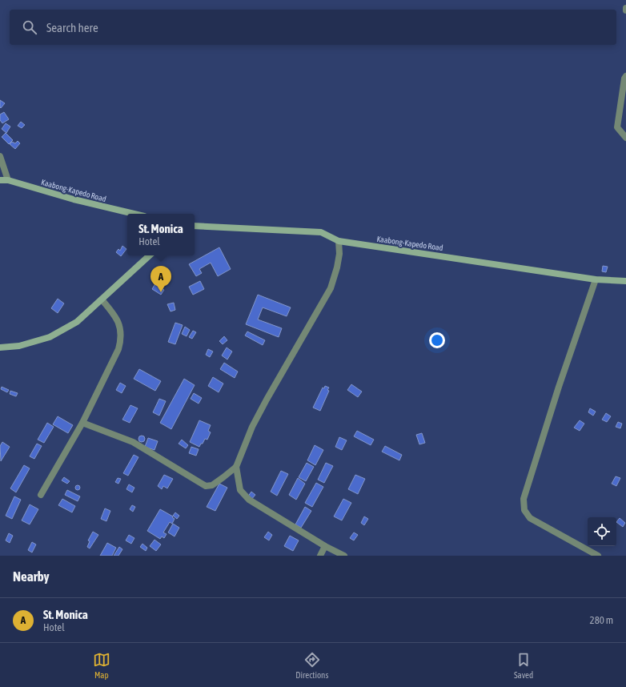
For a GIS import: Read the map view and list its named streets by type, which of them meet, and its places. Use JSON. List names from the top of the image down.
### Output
{
  "streets": {
    "main road": ["Kaabong-Kapedo Road"]
  },
  "page": {
    "search": "Search here",
    "popup": ["St. Monica", "Hotel"],
    "pins": "A",
    "heading": "Nearby",
    "list": [
      {
        "mark": "A",
        "name": "St. Monica",
        "note": "Hotel",
        "value": "280 m"
      }
    ],
    "nav": ["Map", "Directions", "Saved"]
  }
}
